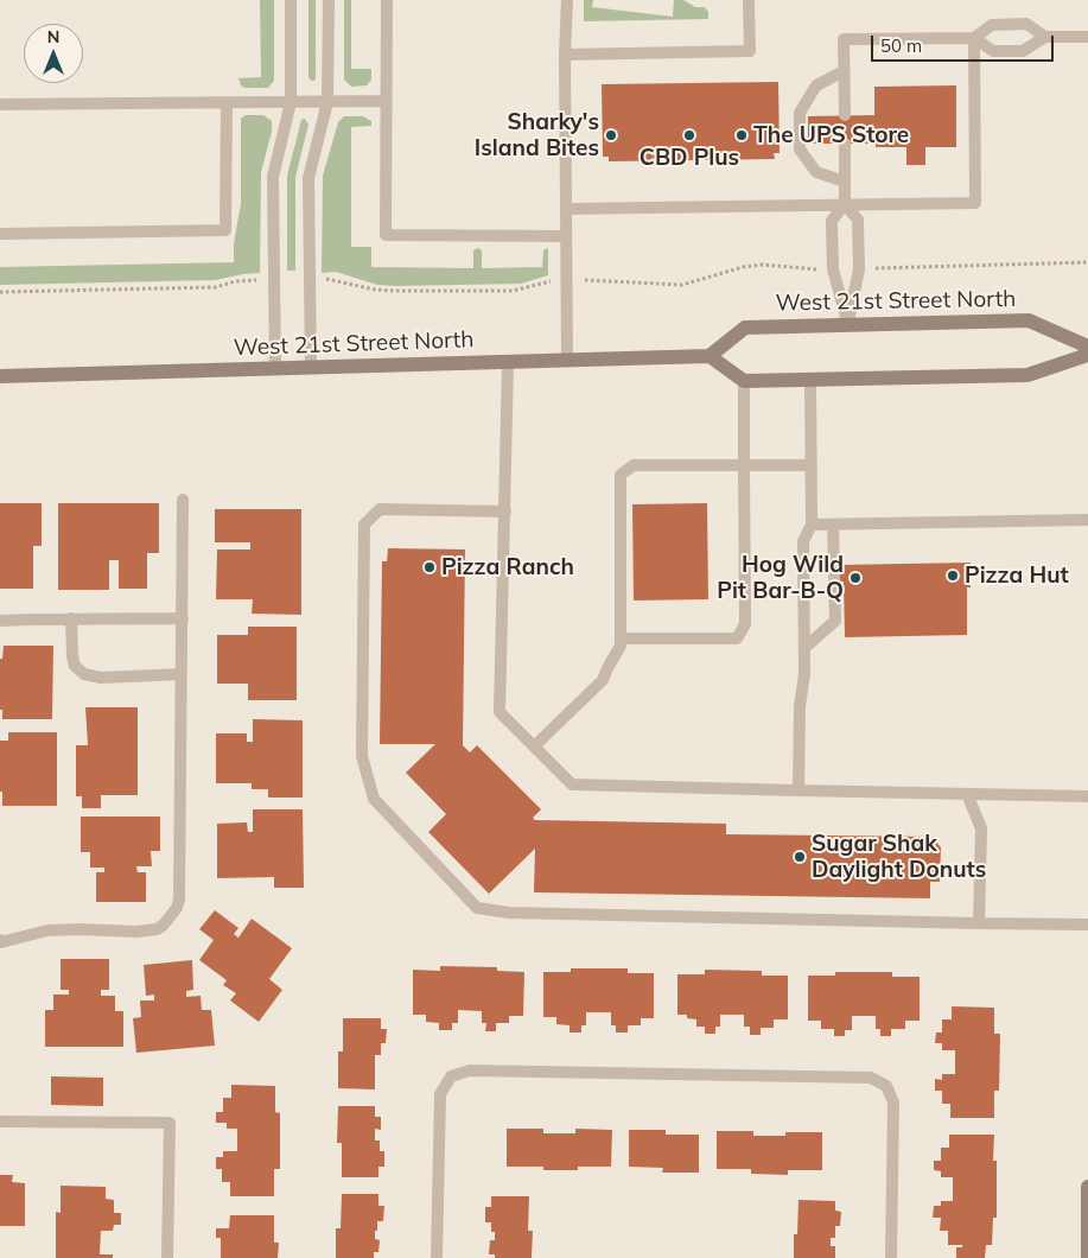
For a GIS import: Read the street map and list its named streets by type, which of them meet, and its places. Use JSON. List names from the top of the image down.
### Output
{
  "streets": {
    "main road": ["West 21st Street North"]
  },
  "places": [
    "Sharky's Island Bites",
    "CBD Plus",
    "The UPS Store",
    "Pizza Ranch",
    "Pizza Hut",
    "Hog Wild Pit Bar-B-Q",
    "Sugar Shak Daylight Donuts"
  ],
  "scale_bar": "50 m",
  "north": "top"
}
